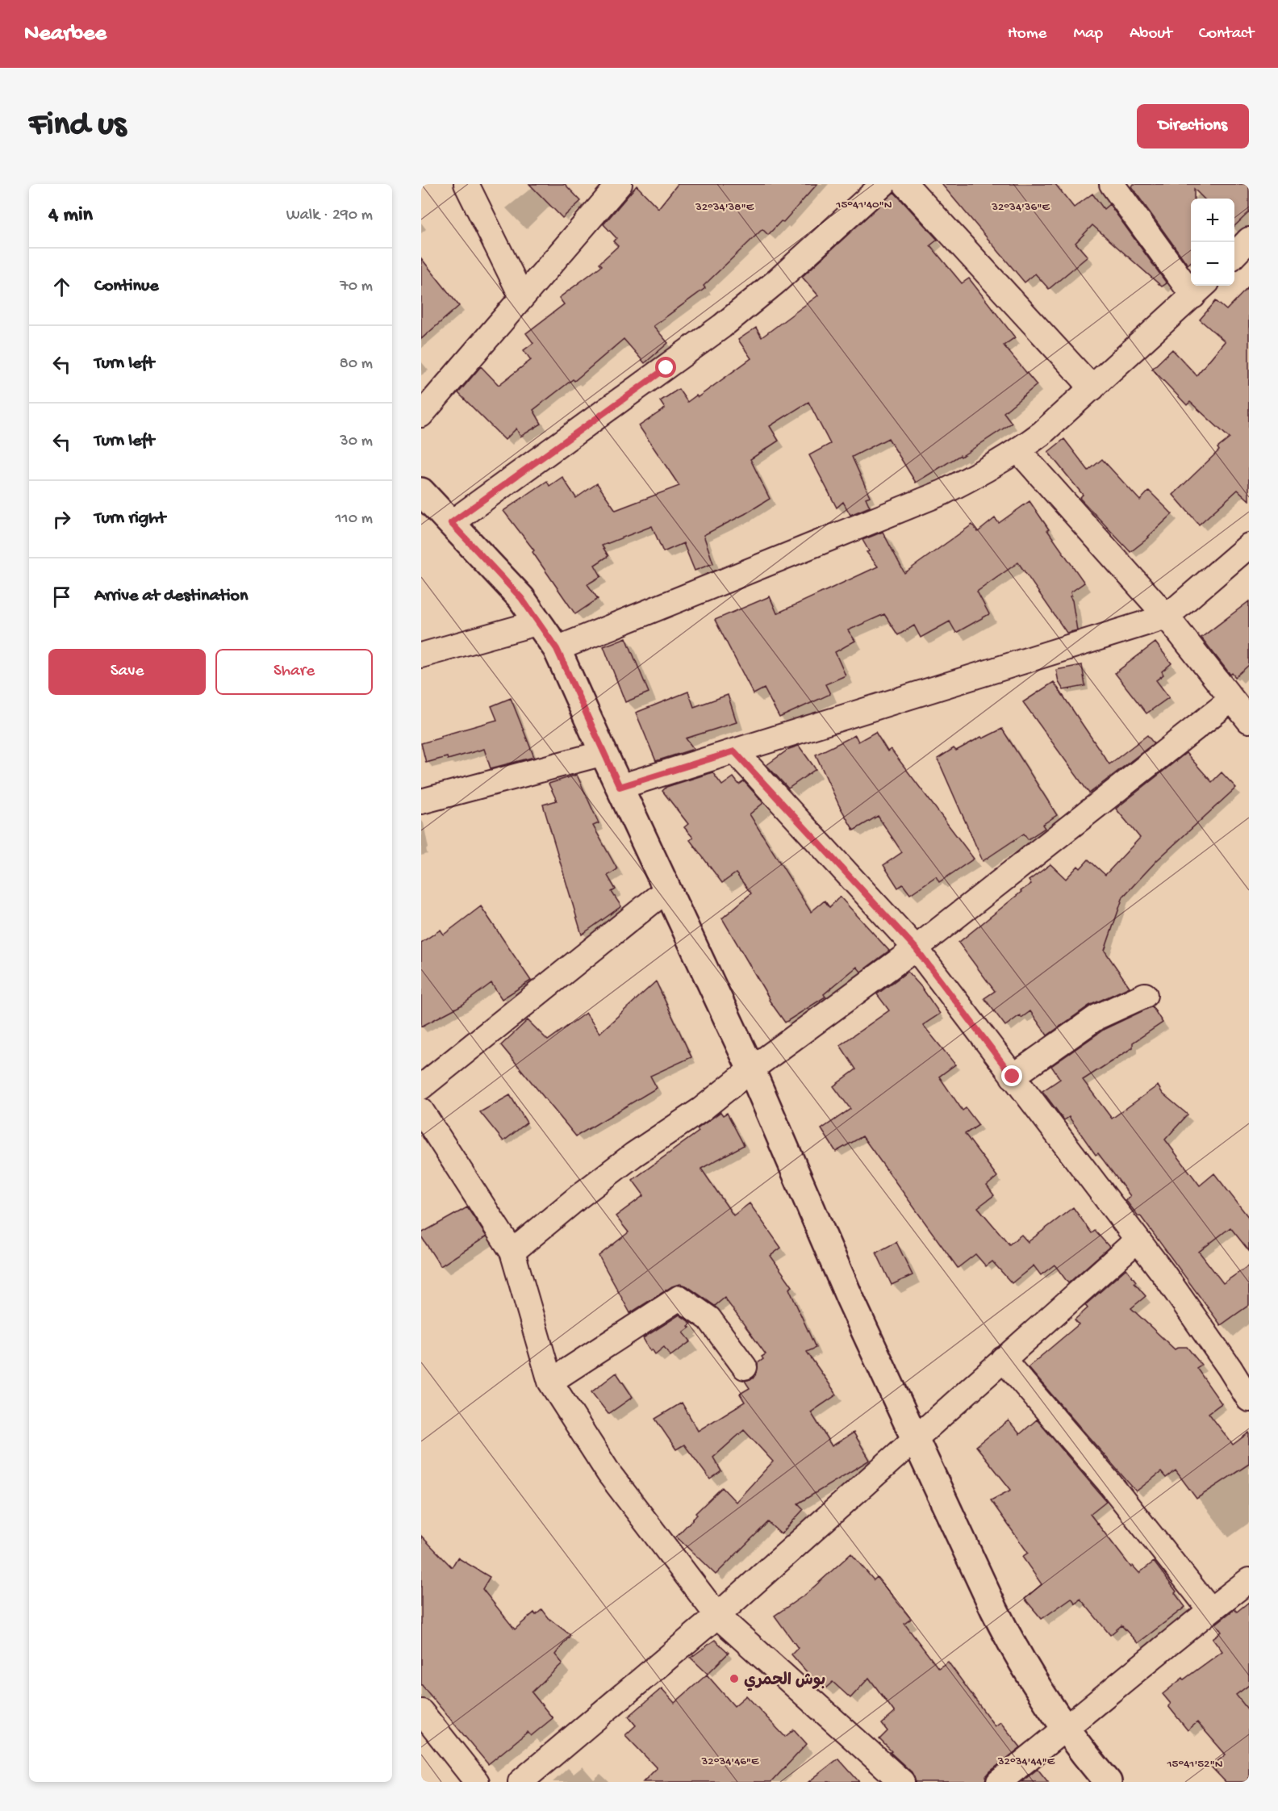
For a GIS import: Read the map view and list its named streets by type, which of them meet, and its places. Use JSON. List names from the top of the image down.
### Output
{
  "places": ["بوش الحمري"],
  "page": {
    "header": "Nearbee",
    "nav": [
      "Home",
      "Map",
      "About",
      "Contact"
    ],
    "buttons": [
      "Directions",
      ["Save", "Share"]
    ],
    "title": "Find us",
    "heading": ["4 min", "Walk · 290 m"],
    "map_buttons": ["+", "−"],
    "list": [
      ["Continue", "70 m"],
      ["Turn left", "80 m"],
      ["Turn left", "30 m"],
      ["Turn right", "110 m"],
      "Arrive at destination"
    ]
  },
  "coordinates": [
    "15°41'40\"N",
    "32°34'38\"E",
    "32°34'36\"E",
    "32°34'46\"E",
    "32°34'44\"E",
    "15°41'52\"N"
  ]
}
